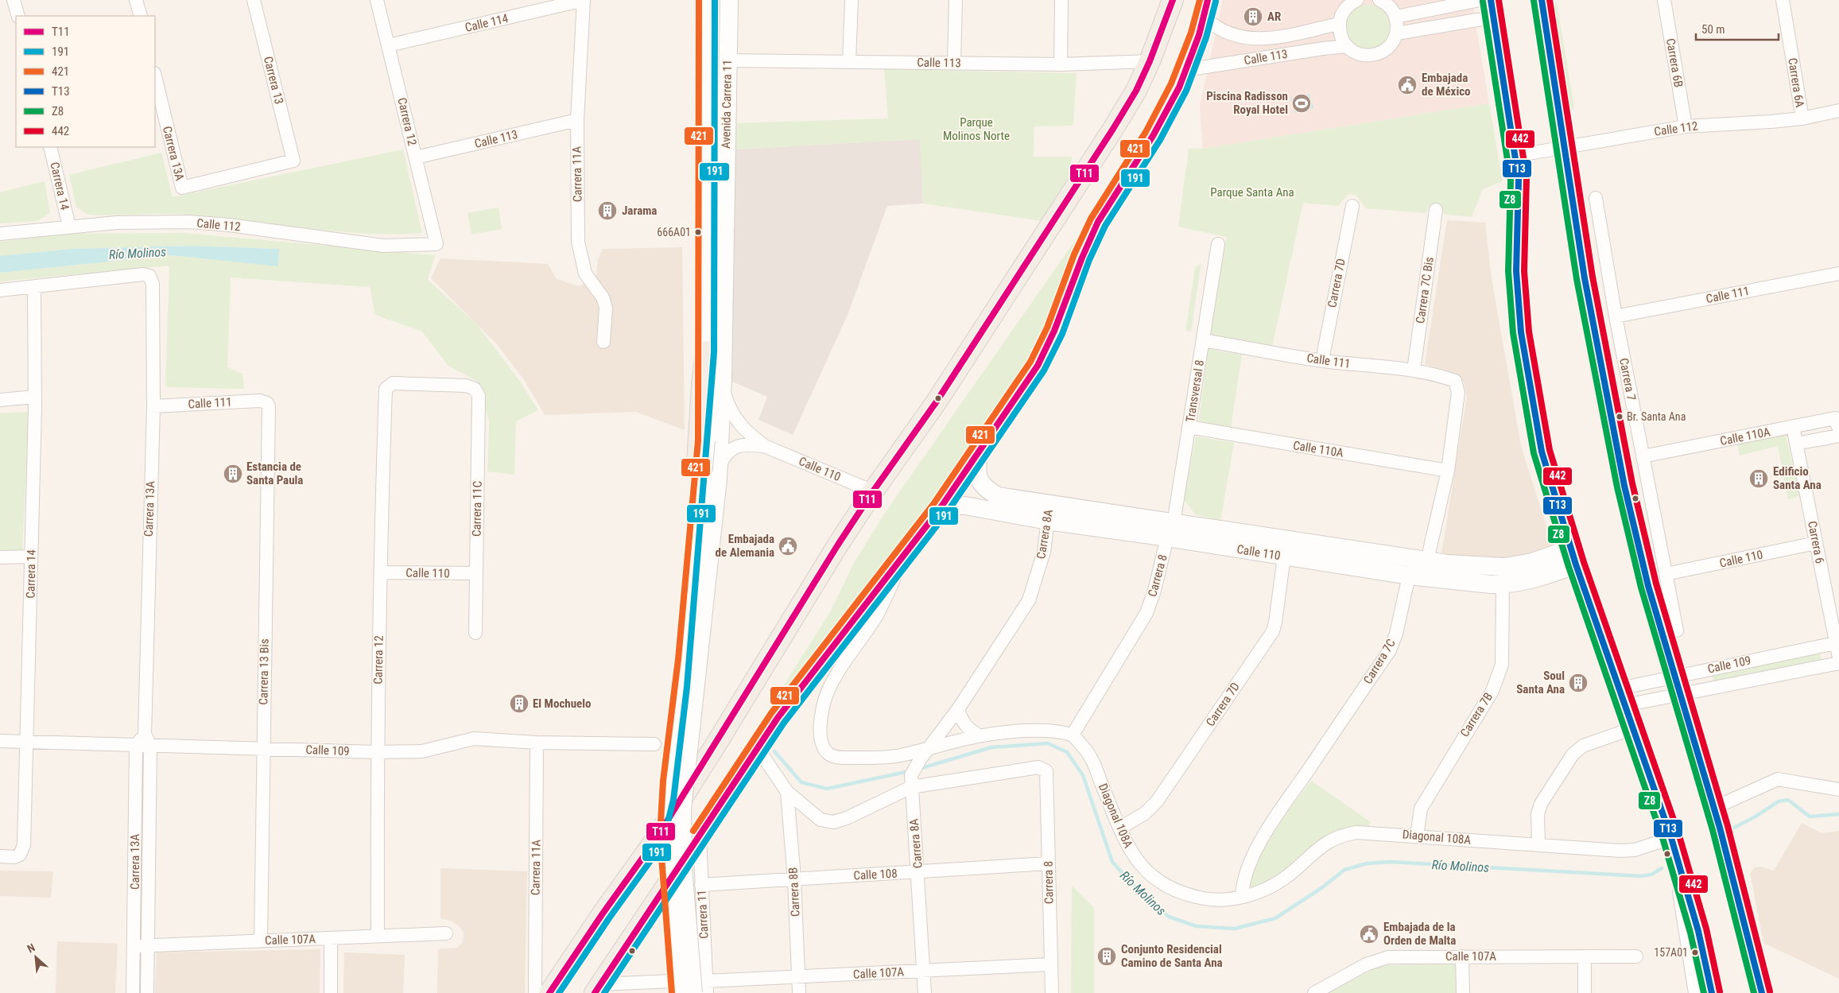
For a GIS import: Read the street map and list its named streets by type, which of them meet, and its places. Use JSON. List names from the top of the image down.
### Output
{
  "streets": {
    "main road": ["Avenida Carrera 11", "Calle 110"],
    "street": [
      "Calle 114",
      "Calle 113",
      "Carrera 6B",
      "Carrera 13",
      "Carrera 6A",
      "Carrera 12",
      "Calle 112",
      "Carrera 13A",
      "Carrera 11A",
      "Carrera 14",
      "Carrera 7D",
      "Carrera 7C Bis",
      "Calle 111",
      "Carrera 7",
      "Transversal 8",
      "Calle 110A",
      "Carrera 11C",
      "Carrera 8A",
      "Carrera 6",
      "Carrera 8",
      "Carrera 7C",
      "Calle 109",
      "Carrera 13 Bis",
      "Carrera 7B",
      "Diagonal 108A",
      "Calle 108",
      "Carrera 8B",
      "Carrera 11",
      "Calle 107A"
    ]
  },
  "crossings": [
    ["Calle 114", "Carrera 12"],
    ["Calle 114", "Carrera 11A"],
    ["Calle 113", "Avenida Carrera 11"],
    ["Calle 113", "Carrera 12"],
    ["Calle 113", "Carrera 11A"],
    ["Carrera 6B", "Calle 112"],
    ["Carrera 13", "Carrera 13A"],
    ["Carrera 6A", "Calle 112"],
    ["Avenida Carrera 11", "Calle 110"],
    ["Avenida Carrera 11", "Carrera 11"],
    ["Avenida Carrera 11", "Calle 107A"],
    ["Carrera 12", "Calle 112"],
    ["Carrera 12", "Calle 110"],
    ["Carrera 12", "Carrera 11C"],
    ["Carrera 12", "Calle 109"],
    ["Carrera 12", "Calle 107A"],
    ["Calle 112", "Carrera 14"],
    ["Carrera 13A", "Carrera 14"],
    ["Carrera 13A", "Calle 111"],
    ["Carrera 13A", "Calle 109"],
    ["Carrera 13A", "Calle 107A"],
    ["Carrera 11A", "Calle 109"],
    ["Carrera 7D", "Calle 111"],
    ["Carrera 7D", "Calle 110"],
    ["Carrera 7D", "Diagonal 108A"],
    ["Carrera 7C Bis", "Calle 111"],
    ["Calle 111", "Carrera 7"],
    ["Calle 111", "Transversal 8"],
    ["Calle 111", "Calle 110A"],
    ["Calle 111", "Carrera 13 Bis"],
    ["Carrera 7", "Calle 110A"],
    ["Carrera 7", "Calle 110"],
    ["Transversal 8", "Calle 110A"],
    ["Transversal 8", "Calle 110"],
    ["Transversal 8", "Carrera 8"],
    ["Calle 110A", "Carrera 6"],
    ["Calle 110", "Carrera 11C"],
    ["Calle 110", "Carrera 8A"],
    ["Calle 110", "Carrera 6"],
    ["Calle 110", "Carrera 8"],
    ["Calle 110", "Carrera 7C"],
    ["Calle 110", "Carrera 7B"],
    ["Carrera 8A", "Carrera 8"],
    ["Carrera 8A", "Calle 108"],
    ["Carrera 8A", "Calle 107A"],
    ["Carrera 6", "Calle 109"],
    ["Carrera 8", "Diagonal 108A"],
    ["Carrera 8", "Calle 108"],
    ["Carrera 8", "Calle 107A"],
    ["Carrera 7C", "Diagonal 108A"],
    ["Calle 109", "Carrera 13 Bis"],
    ["Carrera 13 Bis", "Calle 107A"],
    ["Carrera 7B", "Diagonal 108A"],
    ["Calle 108", "Carrera 8B"],
    ["Calle 108", "Carrera 11"],
    ["Carrera 8B", "Calle 107A"],
    ["Carrera 11", "Calle 107A"]
  ],
  "water": ["Río Molinos"],
  "parks": ["Parque Molinos Norte", "Parque Santa Ana"],
  "places": {
    "building": [
      "AR",
      "Jarama",
      "Estancia de Santa Paula",
      "Edificio Santa Ana",
      "Soul Santa Ana",
      "El Mochuelo",
      "Conjunto Residencial Camino de Santa Ana"
    ],
    "public building": ["Embajada de México", "Embajada de Alemania", "Embajada de la Orden de Malta"],
    "sports": ["Piscina Radisson Royal Hotel"],
    "other": ["666A01", "Br. Santa Ana", "157A01"]
  },
  "lines": [
    "transit line T11",
    "transit line 191",
    "transit line 421",
    "transit line T13",
    "transit line 442",
    "transit line Z8"
  ],
  "legend": [
    "T11",
    "191",
    "421",
    "T13",
    "Z8",
    "442"
  ],
  "scale_bar": "50 m",
  "north": "top left"
}
